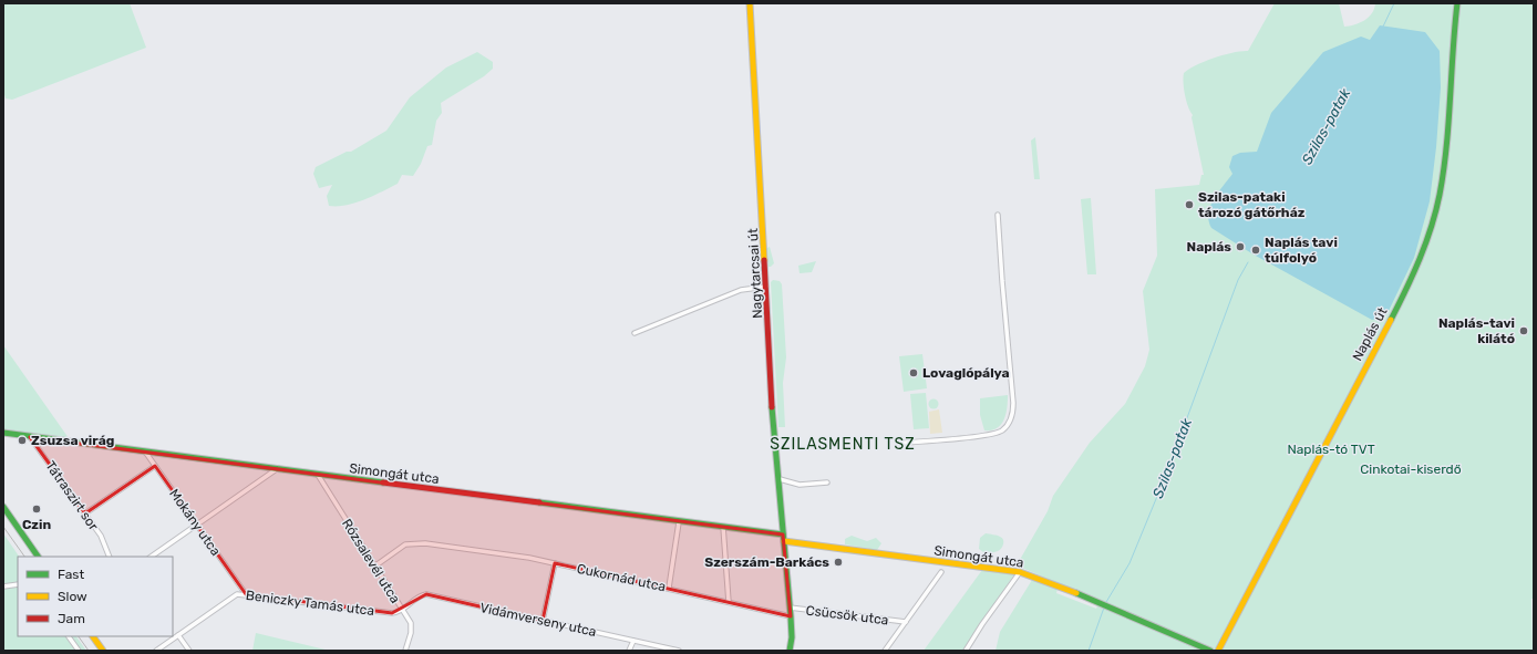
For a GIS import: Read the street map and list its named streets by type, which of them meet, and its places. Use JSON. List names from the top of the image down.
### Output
{
  "streets": {
    "street": [
      "Nagytarcsai út",
      "Naplás út",
      "Simongát utca",
      "Tátraszirt sor",
      "Mokány utca",
      "Rózsalevél utca",
      "Cukornád utca",
      "Beniczky Tamás utca",
      "Csücsök utca",
      "Vidámverseny utca"
    ]
  },
  "crossings": [
    ["Nagytarcsai út", "Simongát utca"],
    ["Nagytarcsai út", "Cukornád utca"],
    ["Nagytarcsai út", "Csücsök utca"],
    ["Simongát utca", "Tátraszirt sor"],
    ["Simongát utca", "Mokány utca"],
    ["Simongát utca", "Rózsalevél utca"],
    ["Mokány utca", "Beniczky Tamás utca"],
    ["Rózsalevél utca", "Cukornád utca"],
    ["Rózsalevél utca", "Beniczky Tamás utca"],
    ["Rózsalevél utca", "Vidámverseny utca"],
    ["Beniczky Tamás utca", "Vidámverseny utca"]
  ],
  "districts": ["SZILASMENTI TSZ"],
  "water": ["Szilas-patak"],
  "parks": ["Naplás-tó TVT", "Cinkotai-kiserdő"],
  "places": [
    "Szilas-pataki tározó gátőrház",
    "Naplás",
    "Naplás tavi túlfolyó",
    "Naplás-tavi kilátó",
    "Lovaglópálya",
    "Zsuzsa virág",
    "Czin",
    "Szerszám-Barkács"
  ],
  "legend": ["Fast", "Slow", "Jam"]
}
